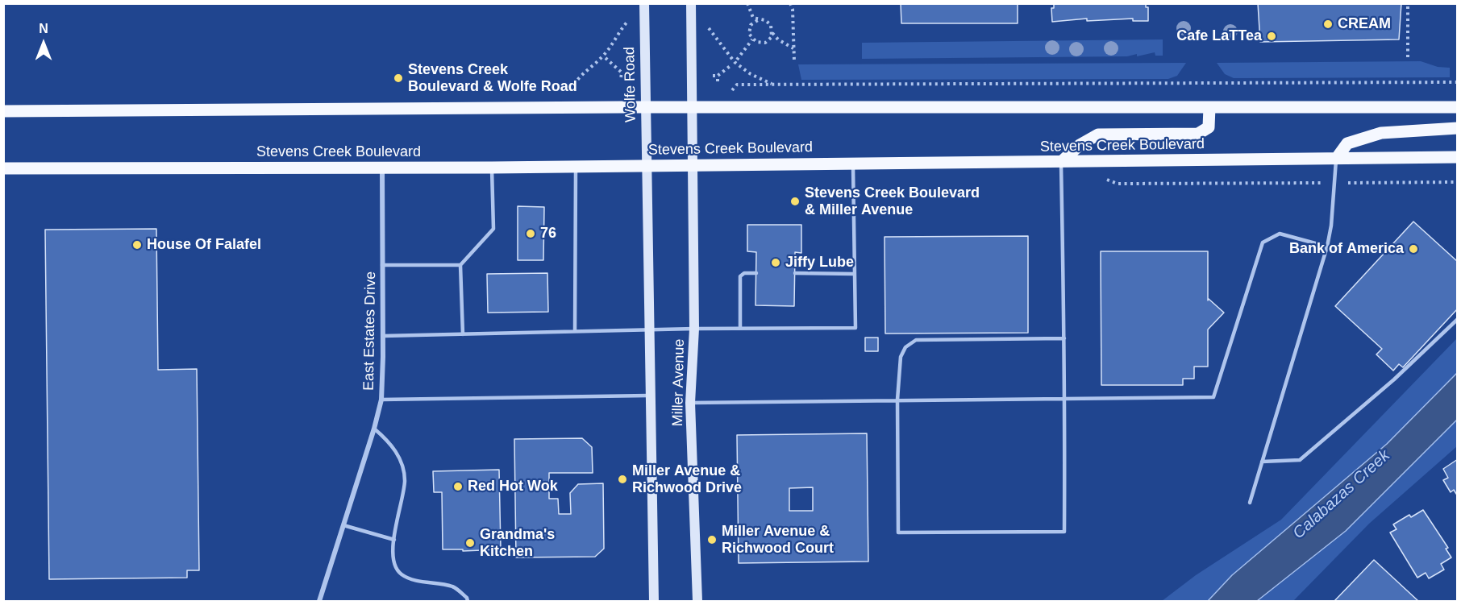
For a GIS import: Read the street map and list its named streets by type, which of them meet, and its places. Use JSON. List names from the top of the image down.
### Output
{
  "streets": {
    "main road": ["Wolfe Road", "Stevens Creek Boulevard", "Miller Avenue"],
    "street": ["East Estates Drive"]
  },
  "crossings": [
    ["Wolfe Road", "Stevens Creek Boulevard"],
    ["Wolfe Road", "Miller Avenue"],
    ["Stevens Creek Boulevard", "East Estates Drive"],
    ["Stevens Creek Boulevard", "Miller Avenue"]
  ],
  "water": ["Calabazas Creek"],
  "places": [
    "CREAM",
    "Cafe LaTTea",
    "Stevens Creek Boulevard & Wolfe Road",
    "Stevens Creek Boulevard & Miller Avenue",
    "76",
    "House Of Falafel",
    "Bank of America",
    "Jiffy Lube",
    "Miller Avenue & Richwood Drive",
    "Red Hot Wok",
    "Miller Avenue & Richwood Court",
    "Grandma's Kitchen"
  ],
  "north": "top"
}
